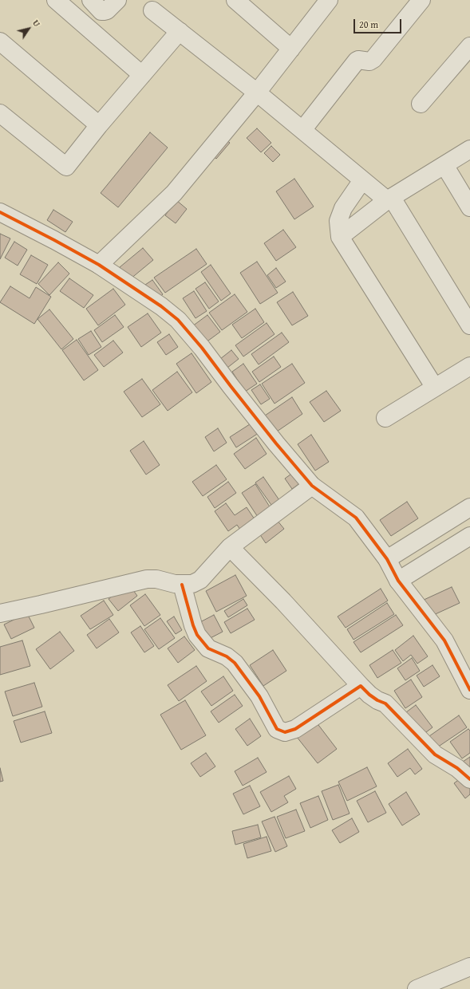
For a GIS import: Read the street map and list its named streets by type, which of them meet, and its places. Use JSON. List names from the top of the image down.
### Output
{
  "scale_bar": "20 m",
  "north": "top right"
}
